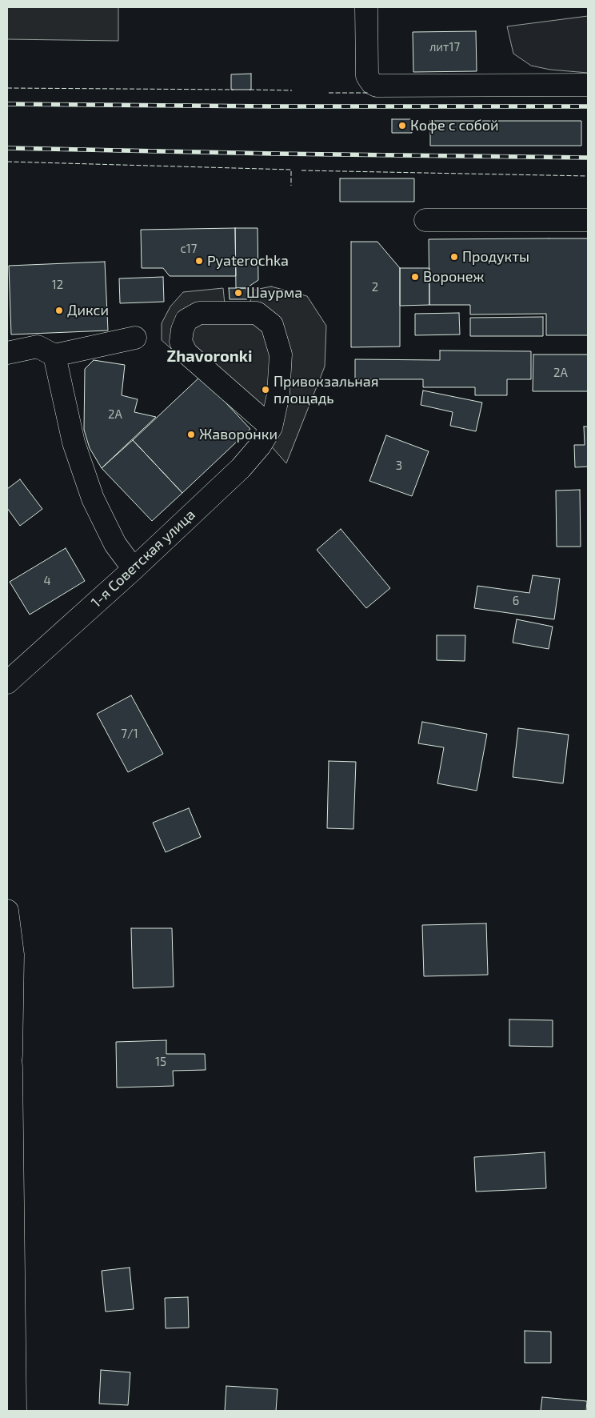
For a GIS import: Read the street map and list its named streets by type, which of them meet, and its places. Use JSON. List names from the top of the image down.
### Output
{
  "streets": {
    "street": ["1-я Советская улица"]
  },
  "districts": ["Zhavoronki"],
  "places": [
    "Кофе с собой",
    "Продукты",
    "Pyaterochka",
    "Воронеж",
    "Шаурма",
    "Дикси",
    "Привокзальная площадь",
    "Жаворонки"
  ],
  "house_numbers": [
    "лит17",
    "с17",
    "12",
    "2",
    "2А",
    "2А",
    "3",
    "4",
    "6",
    "7/1",
    "15"
  ]
}
